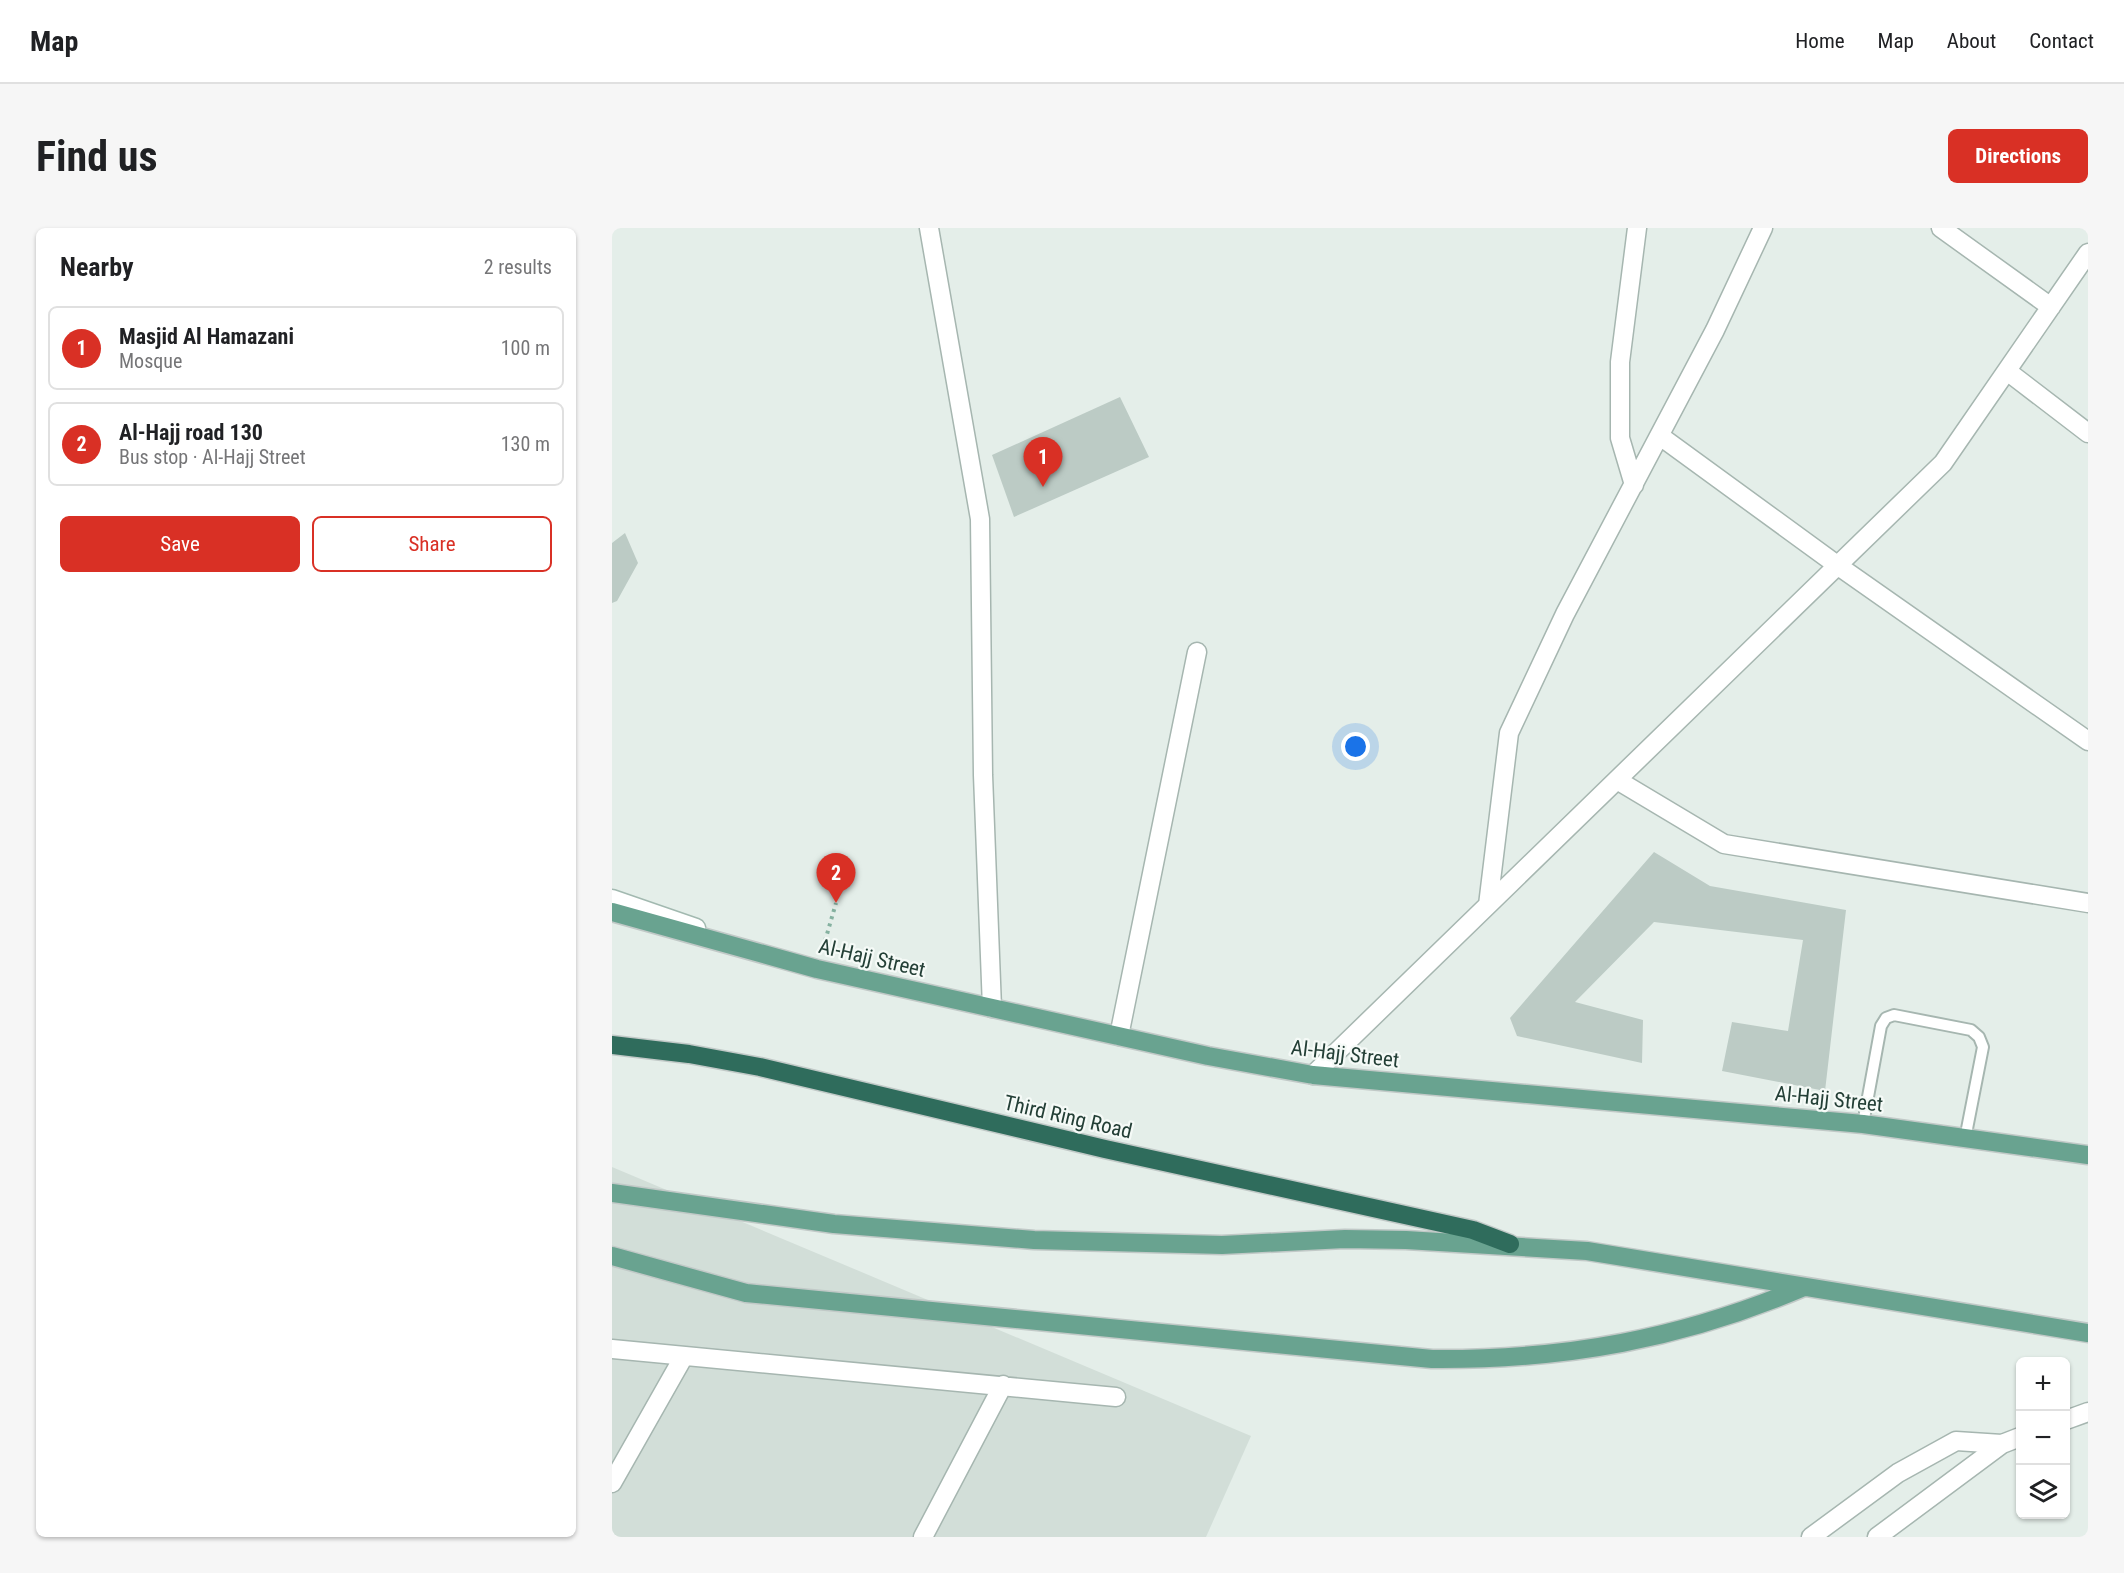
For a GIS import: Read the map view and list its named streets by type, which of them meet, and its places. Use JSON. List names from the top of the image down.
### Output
{
  "streets": {
    "highway": ["Third Ring Road"],
    "main road": ["Al-Hajj Street"]
  },
  "page": {
    "header": "Map",
    "nav": [
      "Home",
      "Map",
      "About",
      "Contact"
    ],
    "buttons": [
      "Directions",
      ["Save", "Share"]
    ],
    "title": "Find us",
    "heading": ["Nearby", "2 results"],
    "list": [
      {
        "mark": "1",
        "name": "Masjid Al Hamazani",
        "note": "Mosque",
        "value": "100 m"
      },
      {
        "mark": "2",
        "name": "Al-Hajj road 130",
        "note": "Bus stop · Al-Hajj Street",
        "value": "130 m"
      }
    ],
    "pins": ["1", "2"],
    "map_buttons": ["+", "−"]
  }
}
